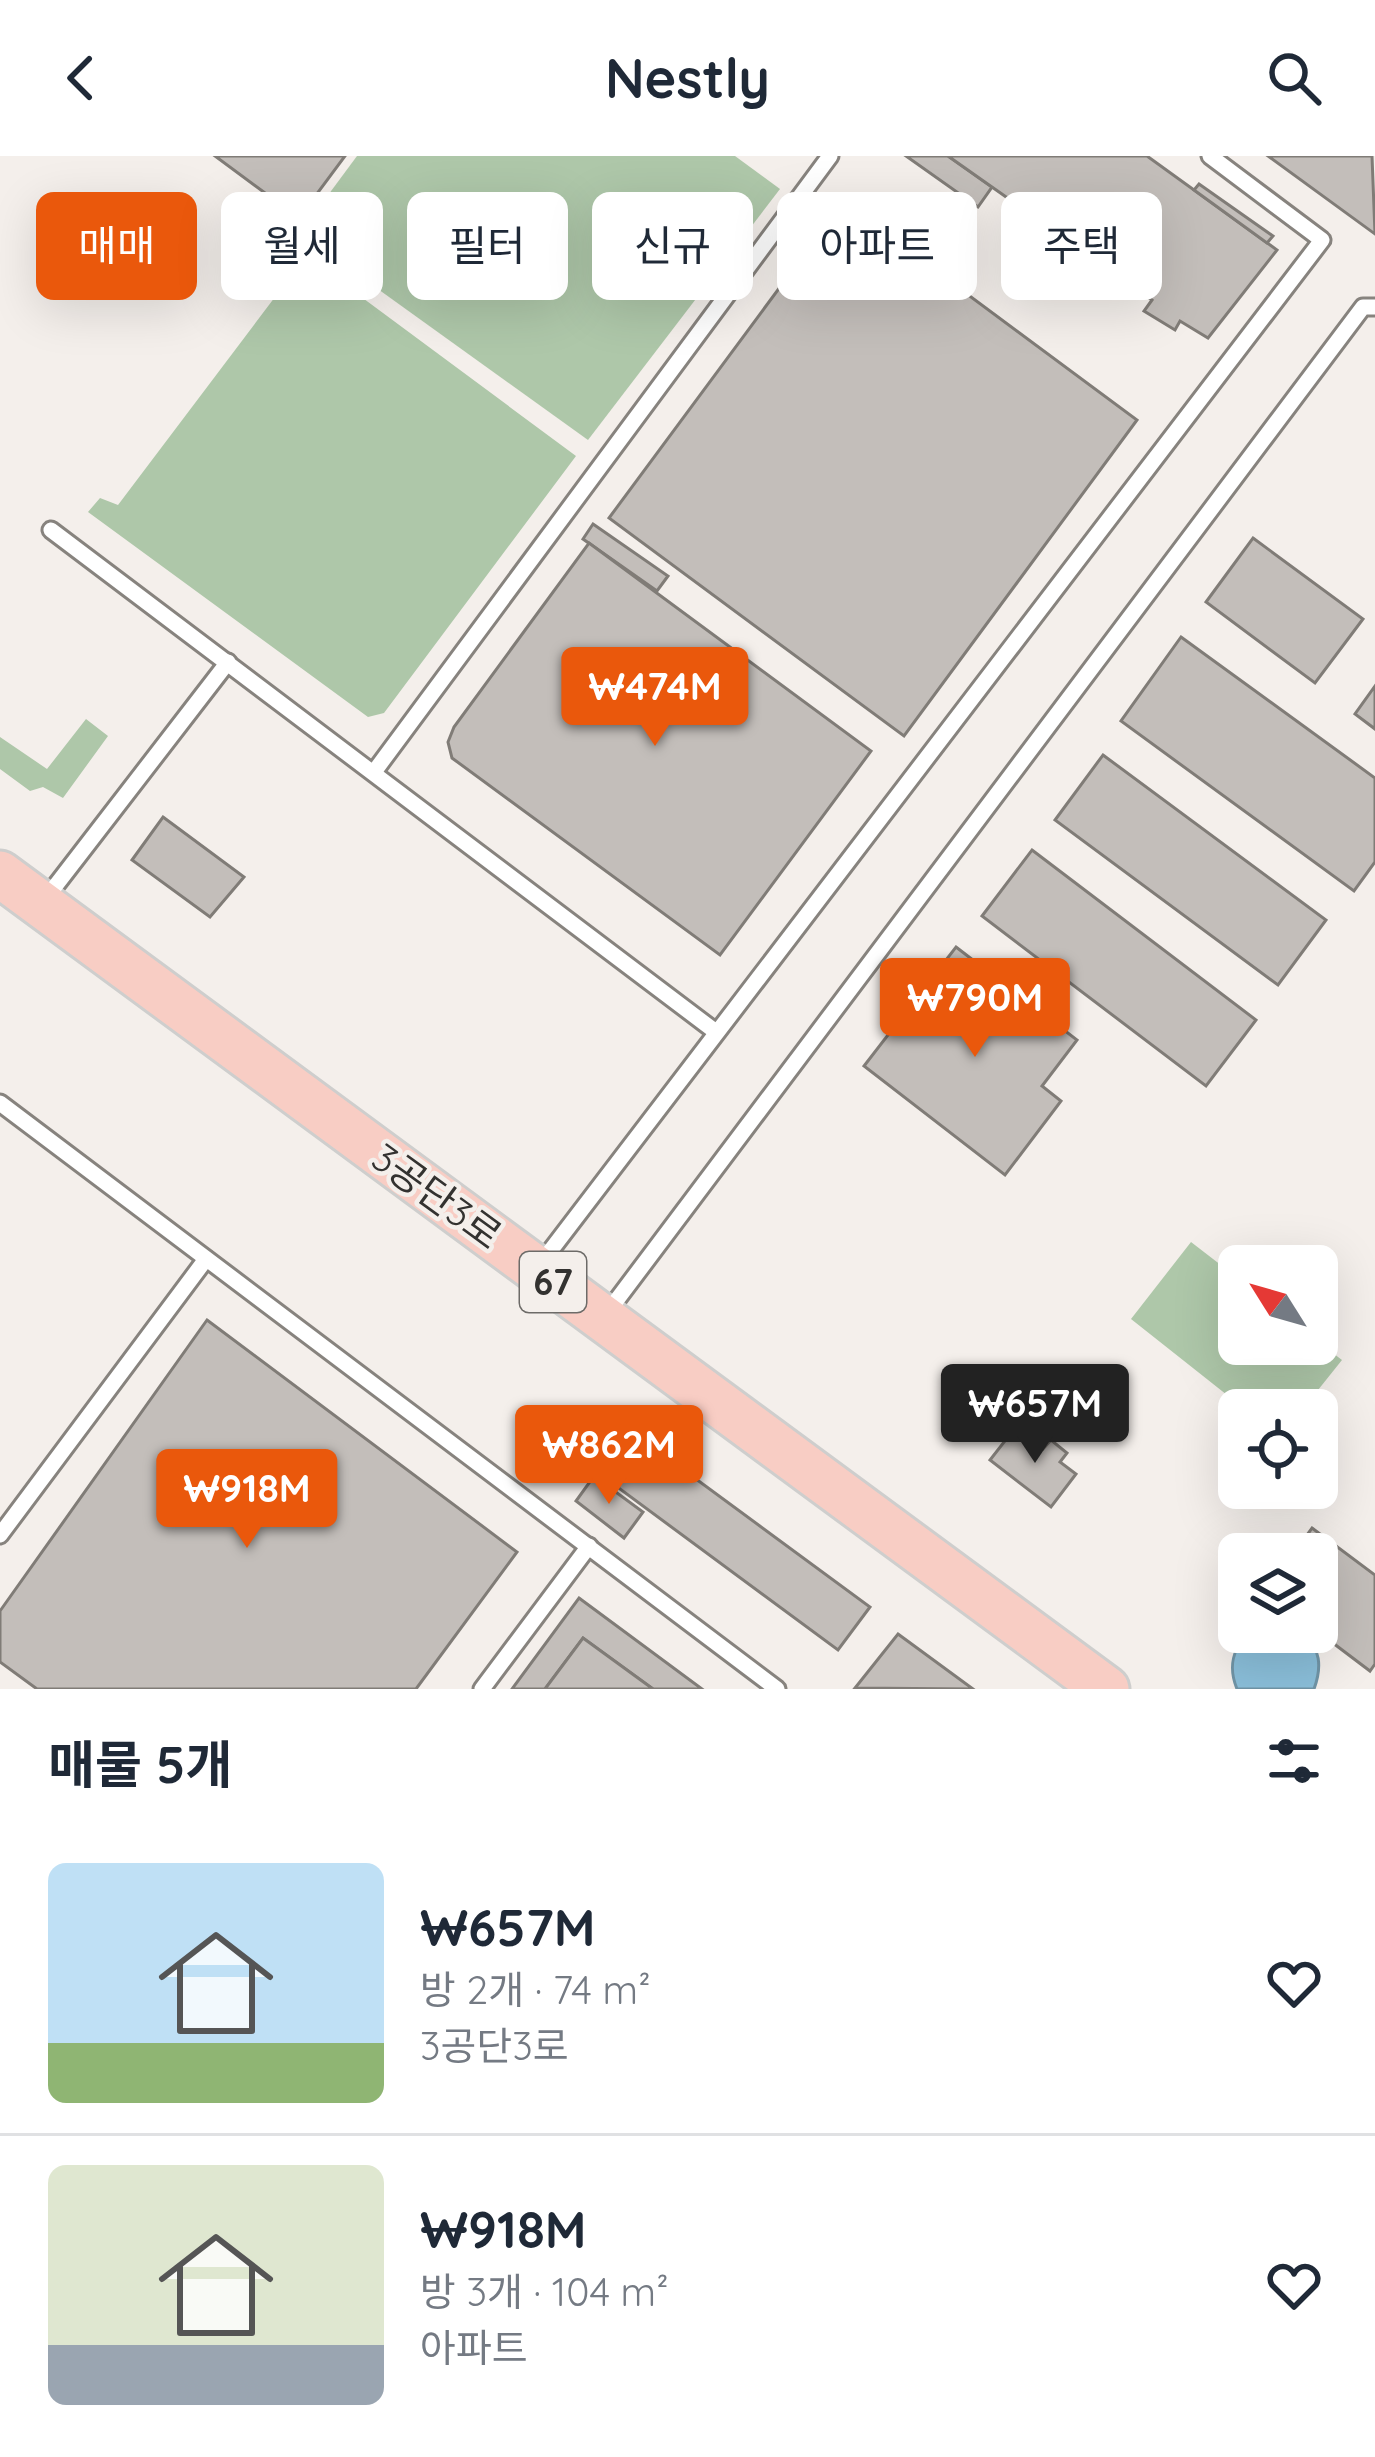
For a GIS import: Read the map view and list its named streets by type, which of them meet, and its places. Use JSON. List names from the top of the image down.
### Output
{
  "streets": {
    "main road": ["3공단3로", "67"]
  },
  "north": "top left",
  "page": {
    "header": "Nestly",
    "chip": [
      "매매",
      "월세",
      "필터",
      "신규",
      "아파트",
      "주택"
    ],
    "price": [
      "₩474M",
      "₩790M",
      "₩657M",
      "₩862M",
      "₩918M"
    ],
    "heading": "매물 5개",
    "list": [
      {
        "name": "₩657M",
        "note": "방 2개 · 74 m² · 3공단3로"
      },
      {
        "name": "₩918M",
        "note": "방 3개 · 104 m² · 아파트"
      }
    ]
  }
}
